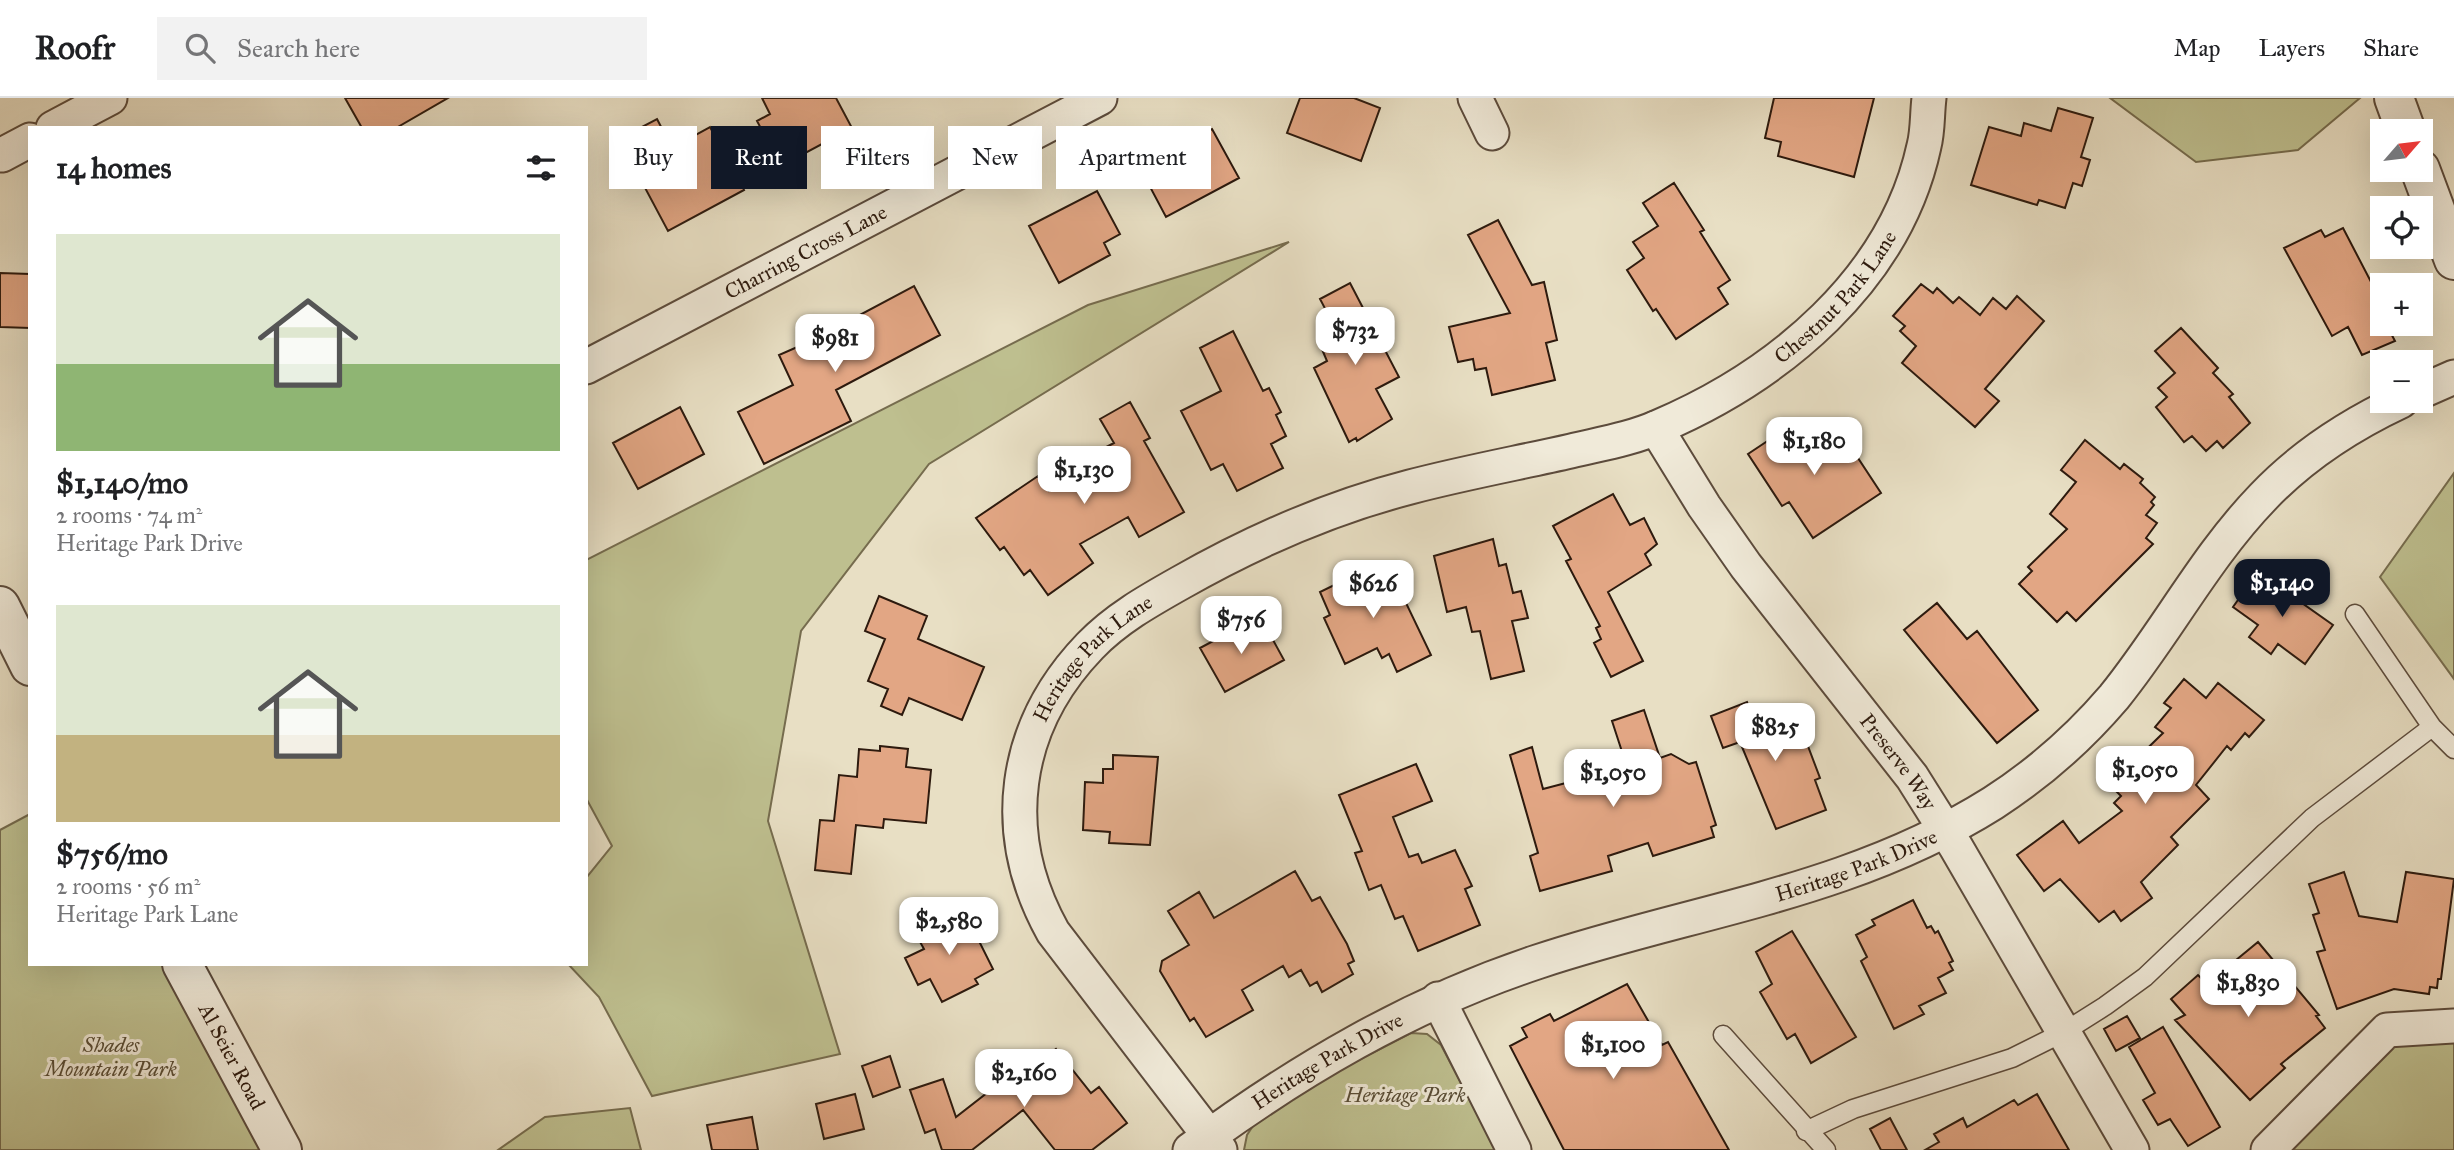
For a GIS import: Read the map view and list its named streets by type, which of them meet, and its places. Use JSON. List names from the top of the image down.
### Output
{
  "streets": {
    "street": [
      "Charring Cross Lane",
      "Chestnut Park Lane",
      "Heritage Park Lane",
      "Preserve Way",
      "Heritage Park Drive",
      "Al Seier Road"
    ]
  },
  "crossings": [
    ["Chestnut Park Lane", "Heritage Park Lane"],
    ["Chestnut Park Lane", "Preserve Way"],
    ["Heritage Park Lane", "Preserve Way"],
    ["Heritage Park Lane", "Heritage Park Drive"],
    ["Preserve Way", "Heritage Park Drive"]
  ],
  "parks": ["Shades Mountain Park", "Heritage Park"],
  "north": "top right",
  "page": {
    "header": "Roofr",
    "search": "Search here",
    "nav": ["Map", "Layers", "Share"],
    "map_buttons": ["+", "−"],
    "chip": [
      "Buy",
      "Rent",
      "Filters",
      "New",
      "Apartment"
    ],
    "heading": "14 homes",
    "list": [
      {
        "name": "$1,140/mo",
        "note": "2 rooms · 74 m² · Heritage Park Drive"
      },
      {
        "name": "$756/mo",
        "note": "2 rooms · 56 m² · Heritage Park Lane"
      }
    ],
    "price": [
      "$732",
      "$981",
      "$1,180",
      "$1,130",
      "$1,140",
      "$626",
      "$756",
      "$825",
      "$1,050",
      "$1,050",
      "$2,580",
      "$1,830",
      "$1,100",
      "$2,160"
    ]
  }
}
